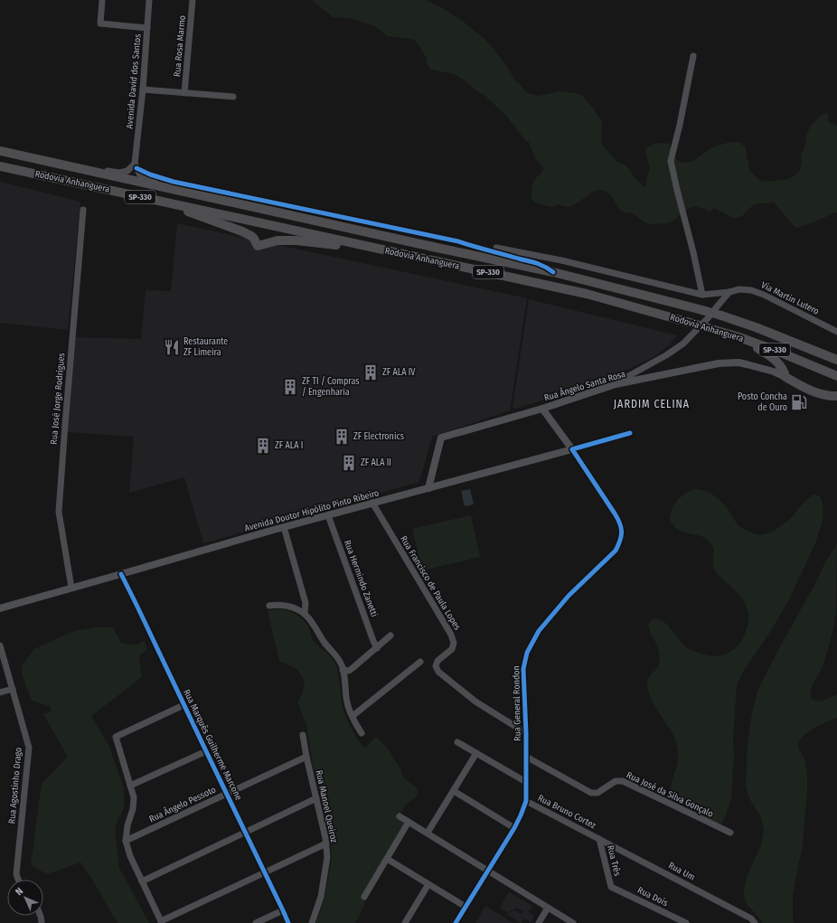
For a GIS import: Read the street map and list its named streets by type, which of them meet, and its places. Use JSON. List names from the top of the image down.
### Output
{
  "streets": {
    "highway": ["Rodovia Anhanguera", "SP-330"],
    "main road": ["Rua Ângelo Santa Rosa", "Avenida Doutor Hipólito Pinto Ribeiro", "Rua General Rondon"],
    "street": [
      "Rua Rosa Marmo",
      "Avenida David dos Santos",
      "Via Martin Lutero",
      "Rua José Jorge Rodrigues",
      "Rua Hermindo Zanetti",
      "Rua Francisco de Paula Lopes",
      "Rua Marquês Guilherme Marcone",
      "Rua Agostinho Drago",
      "Rua José da Silva Gonçalo",
      "Rua Ângelo Pessoto",
      "Rua Manoel Queiroz",
      "Rua Bruno Cortez",
      "Rua Três",
      "Rua Um",
      "Rua Dois"
    ]
  },
  "crossings": [
    ["Rua Ângelo Santa Rosa", "Avenida Doutor Hipólito Pinto Ribeiro"],
    ["Rua Ângelo Santa Rosa", "Rua General Rondon"],
    ["Rua José Jorge Rodrigues", "Avenida Doutor Hipólito Pinto Ribeiro"],
    ["Avenida Doutor Hipólito Pinto Ribeiro", "Rua Hermindo Zanetti"],
    ["Avenida Doutor Hipólito Pinto Ribeiro", "Rua Francisco de Paula Lopes"],
    ["Avenida Doutor Hipólito Pinto Ribeiro", "Rua General Rondon"],
    ["Avenida Doutor Hipólito Pinto Ribeiro", "Rua Marquês Guilherme Marcone"],
    ["Rua Francisco de Paula Lopes", "Rua General Rondon"],
    ["Rua General Rondon", "Rua José da Silva Gonçalo"],
    ["Rua General Rondon", "Rua Bruno Cortez"],
    ["Rua Marquês Guilherme Marcone", "Rua Ângelo Pessoto"],
    ["Rua Ângelo Pessoto", "Rua Manoel Queiroz"],
    ["Rua Bruno Cortez", "Rua Três"],
    ["Rua Bruno Cortez", "Rua Um"],
    ["Rua Três", "Rua Um"],
    ["Rua Três", "Rua Dois"]
  ],
  "districts": ["JARDIM CELINA"],
  "places": {
    "restaurant": ["Restaurante ZF Limeira"],
    "building": [
      "ZF ALA IV",
      "ZF TI / Compras / Engenharia",
      "ZF Electronics",
      "ZF ALA I",
      "ZF ALA II"
    ],
    "fuel station": ["Posto Concha de Ouro"]
  },
  "north": "top left"
}
